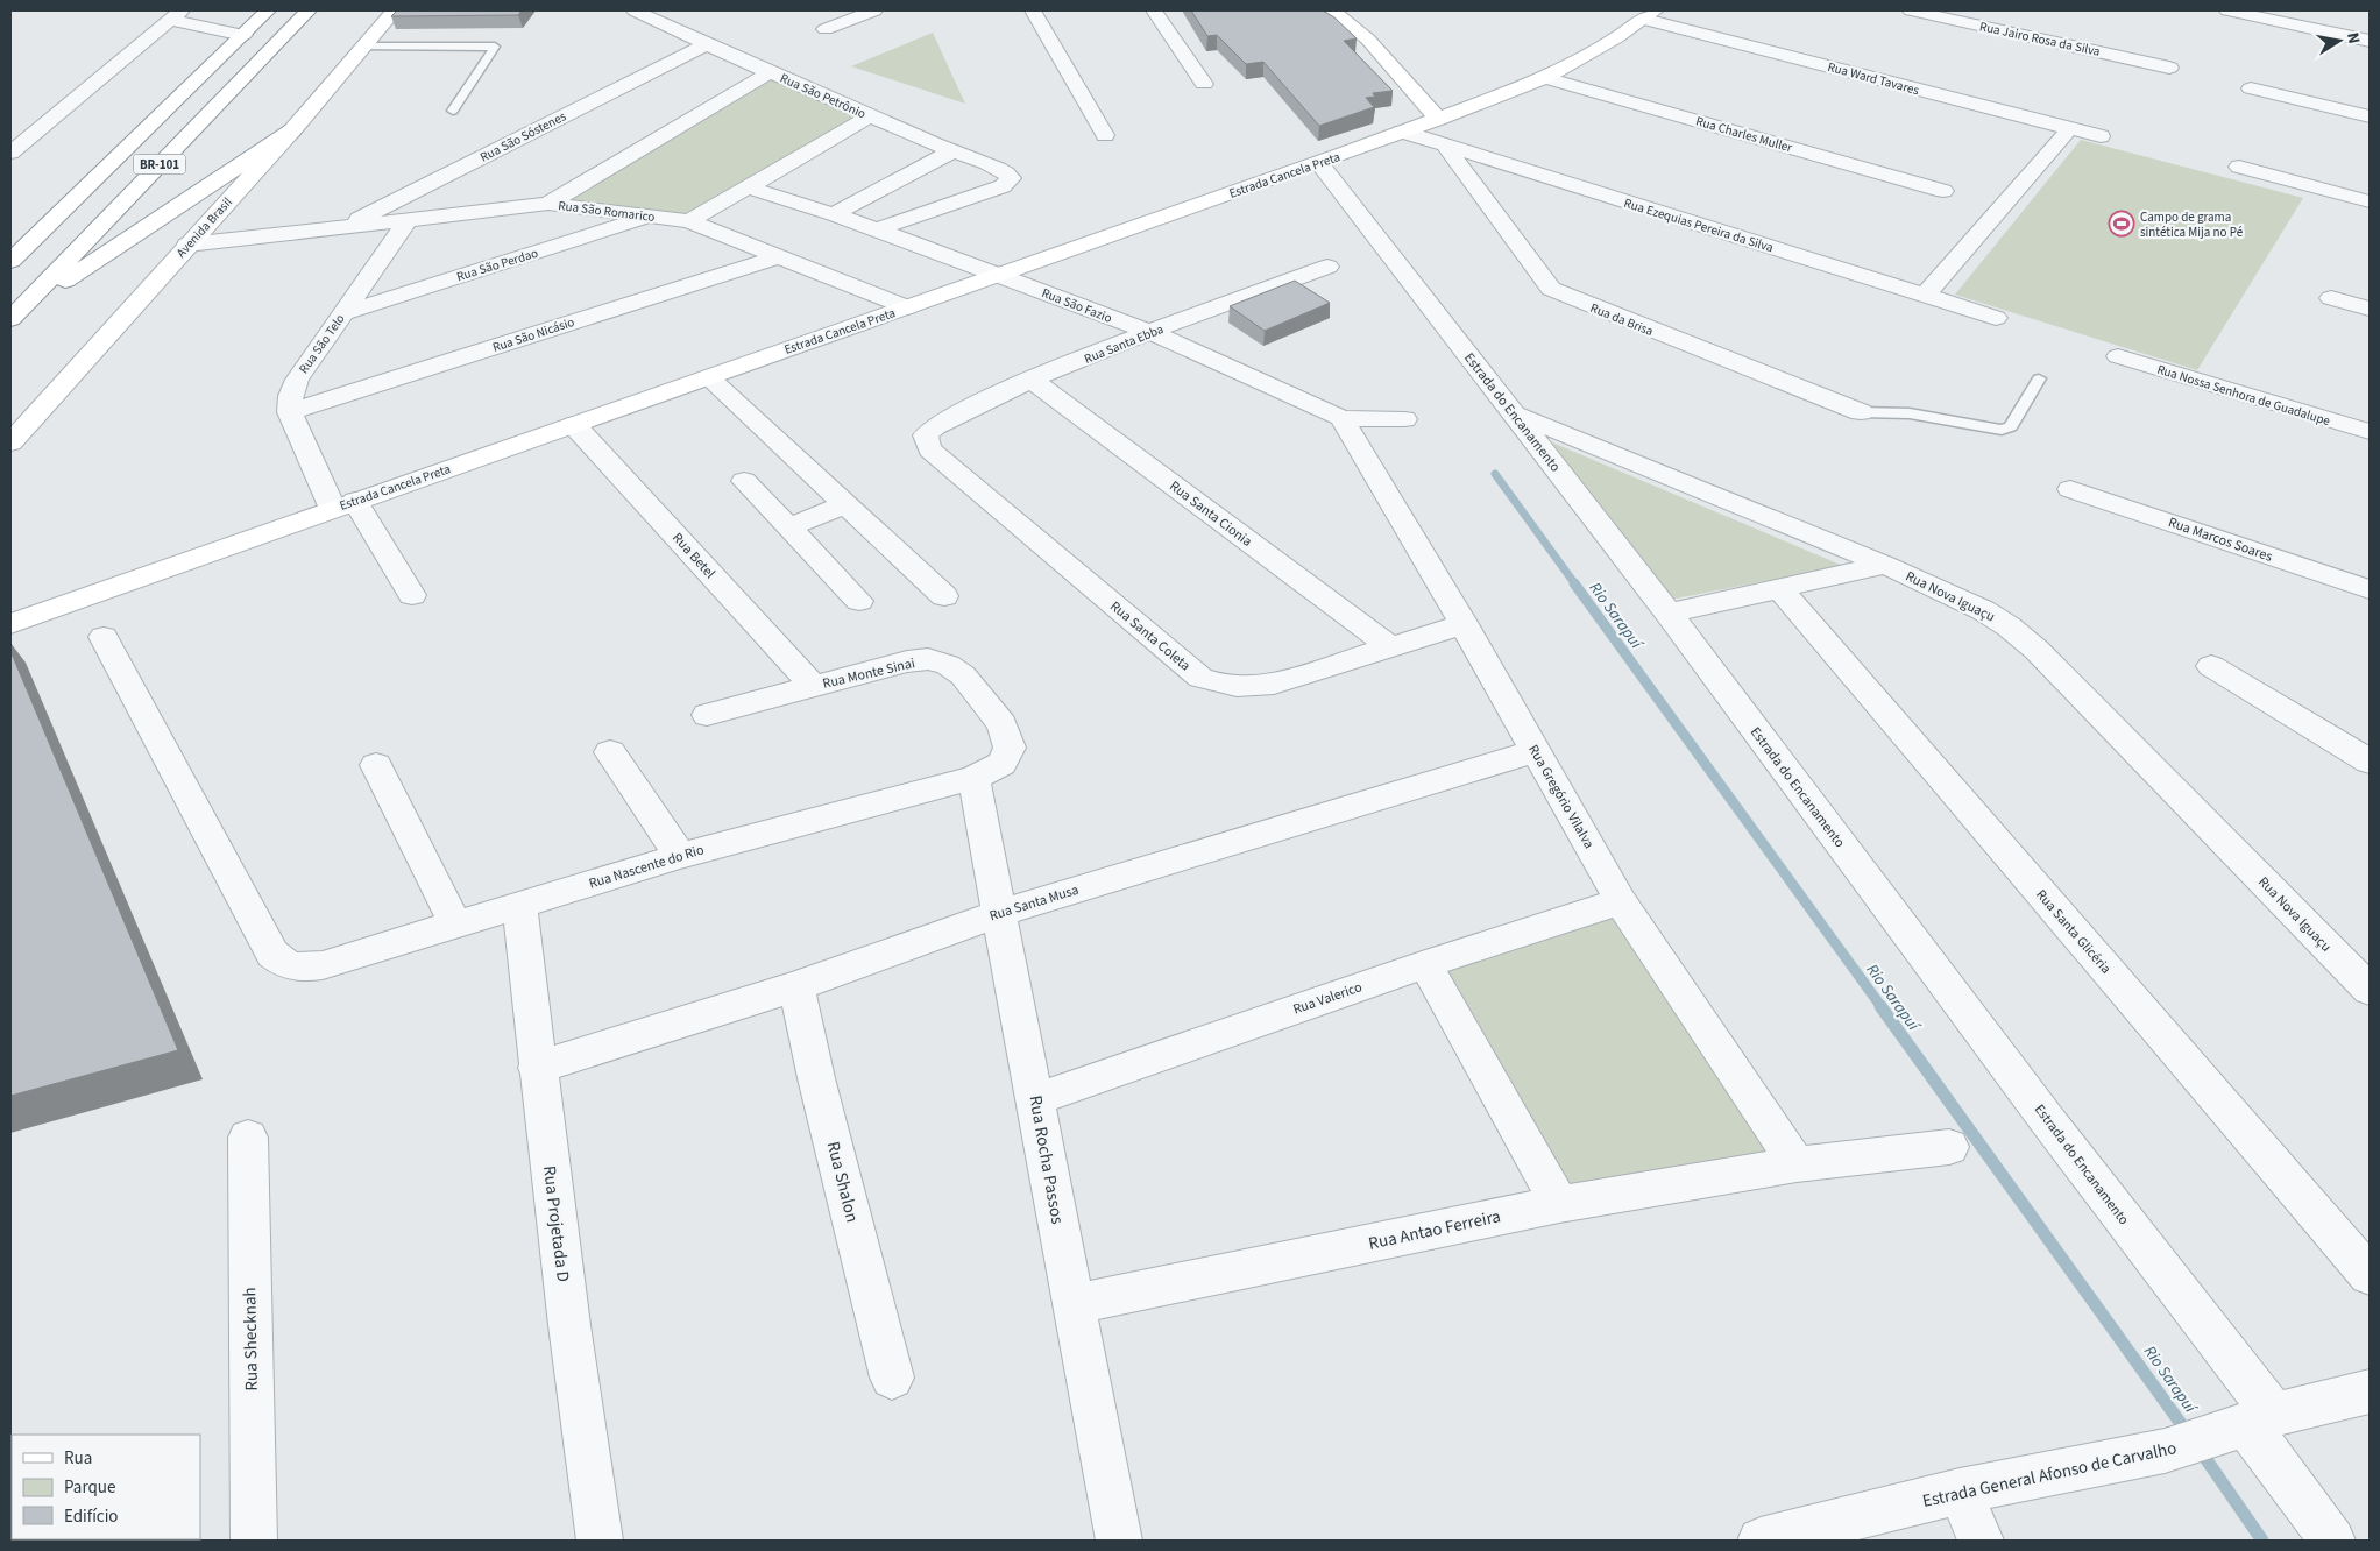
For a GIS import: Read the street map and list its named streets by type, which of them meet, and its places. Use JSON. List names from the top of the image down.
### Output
{
  "streets": {
    "main road": ["BR-101", "Estrada Cancela Preta", "Avenida Brasil"],
    "street": [
      "Rua Jairo Rosa da Silva",
      "Rua Ward Tavares",
      "Rua São Petrônio",
      "Rua Charles Muller",
      "Rua São Sóstenes",
      "Rua São Romarico",
      "Rua Ezequias Pereira da Silva",
      "Rua São Perdao",
      "Rua São Fazio",
      "Rua da Brisa",
      "Rua São Nicásio",
      "Rua São Telo",
      "Rua Santa Ebba",
      "Rua Nossa Senhora de Guadalupe",
      "Estrada do Encanamento",
      "Rua Santa Cionia",
      "Rua Marcos Soares",
      "Rua Betel",
      "Rua Nova Iguaçu",
      "Rua Santa Coleta",
      "Rua Monte Sinai",
      "Rua Gregório Vilalva",
      "Rua Nascente do Rio",
      "Rua Santa Musa",
      "Rua Santa Glicéria",
      "Rua Valerico",
      "Rua Rocha Passos",
      "Rua Shalon",
      "Rua Projetada D",
      "Rua Antao Ferreira",
      "Rua Shecknah",
      "Estrada General Afonso de Carvalho"
    ]
  },
  "crossings": [
    ["Rua Ward Tavares", "Estrada Cancela Preta"],
    ["Rua São Petrônio", "Rua São Sóstenes"],
    ["Rua São Petrônio", "Rua São Fazio"],
    ["Rua Charles Muller", "Estrada Cancela Preta"],
    ["Rua São Sóstenes", "Rua São Romarico"],
    ["Estrada Cancela Preta", "Rua São Romarico"],
    ["Estrada Cancela Preta", "Rua Ezequias Pereira da Silva"],
    ["Estrada Cancela Preta", "Rua São Fazio"],
    ["Estrada Cancela Preta", "Estrada do Encanamento"],
    ["Estrada Cancela Preta", "Rua Betel"],
    ["Rua São Romarico", "Avenida Brasil"],
    ["Rua São Romarico", "Rua São Perdao"],
    ["Rua São Romarico", "Rua São Nicásio"],
    ["Rua São Romarico", "Rua São Telo"],
    ["Rua Ezequias Pereira da Silva", "Rua da Brisa"],
    ["Rua São Perdao", "Rua São Telo"],
    ["Rua São Fazio", "Rua Santa Ebba"],
    ["Rua São Fazio", "Rua Gregório Vilalva"],
    ["Rua São Nicásio", "Rua São Telo"],
    ["Rua Santa Ebba", "Rua Santa Cionia"],
    ["Rua Santa Ebba", "Rua Santa Coleta"],
    ["Estrada do Encanamento", "Rua Nova Iguaçu"],
    ["Estrada do Encanamento", "Estrada General Afonso de Carvalho"],
    ["Rua Santa Cionia", "Rua Santa Coleta"],
    ["Rua Betel", "Rua Monte Sinai"],
    ["Rua Santa Coleta", "Rua Gregório Vilalva"],
    ["Rua Monte Sinai", "Rua Nascente do Rio"],
    ["Rua Monte Sinai", "Rua Rocha Passos"],
    ["Rua Gregório Vilalva", "Rua Santa Musa"],
    ["Rua Gregório Vilalva", "Rua Valerico"],
    ["Rua Gregório Vilalva", "Rua Antao Ferreira"],
    ["Rua Nascente do Rio", "Rua Rocha Passos"],
    ["Rua Nascente do Rio", "Rua Projetada D"],
    ["Rua Santa Musa", "Rua Rocha Passos"],
    ["Rua Santa Musa", "Rua Shalon"],
    ["Rua Santa Musa", "Rua Projetada D"],
    ["Rua Valerico", "Rua Rocha Passos"],
    ["Rua Rocha Passos", "Rua Antao Ferreira"]
  ],
  "water": ["Rio Sarapuí"],
  "places": {
    "sports": ["Campo de grama sintética Mija no Pé"]
  },
  "legend": ["Rua", "Parque", "Edifício"],
  "north": "right"
}
